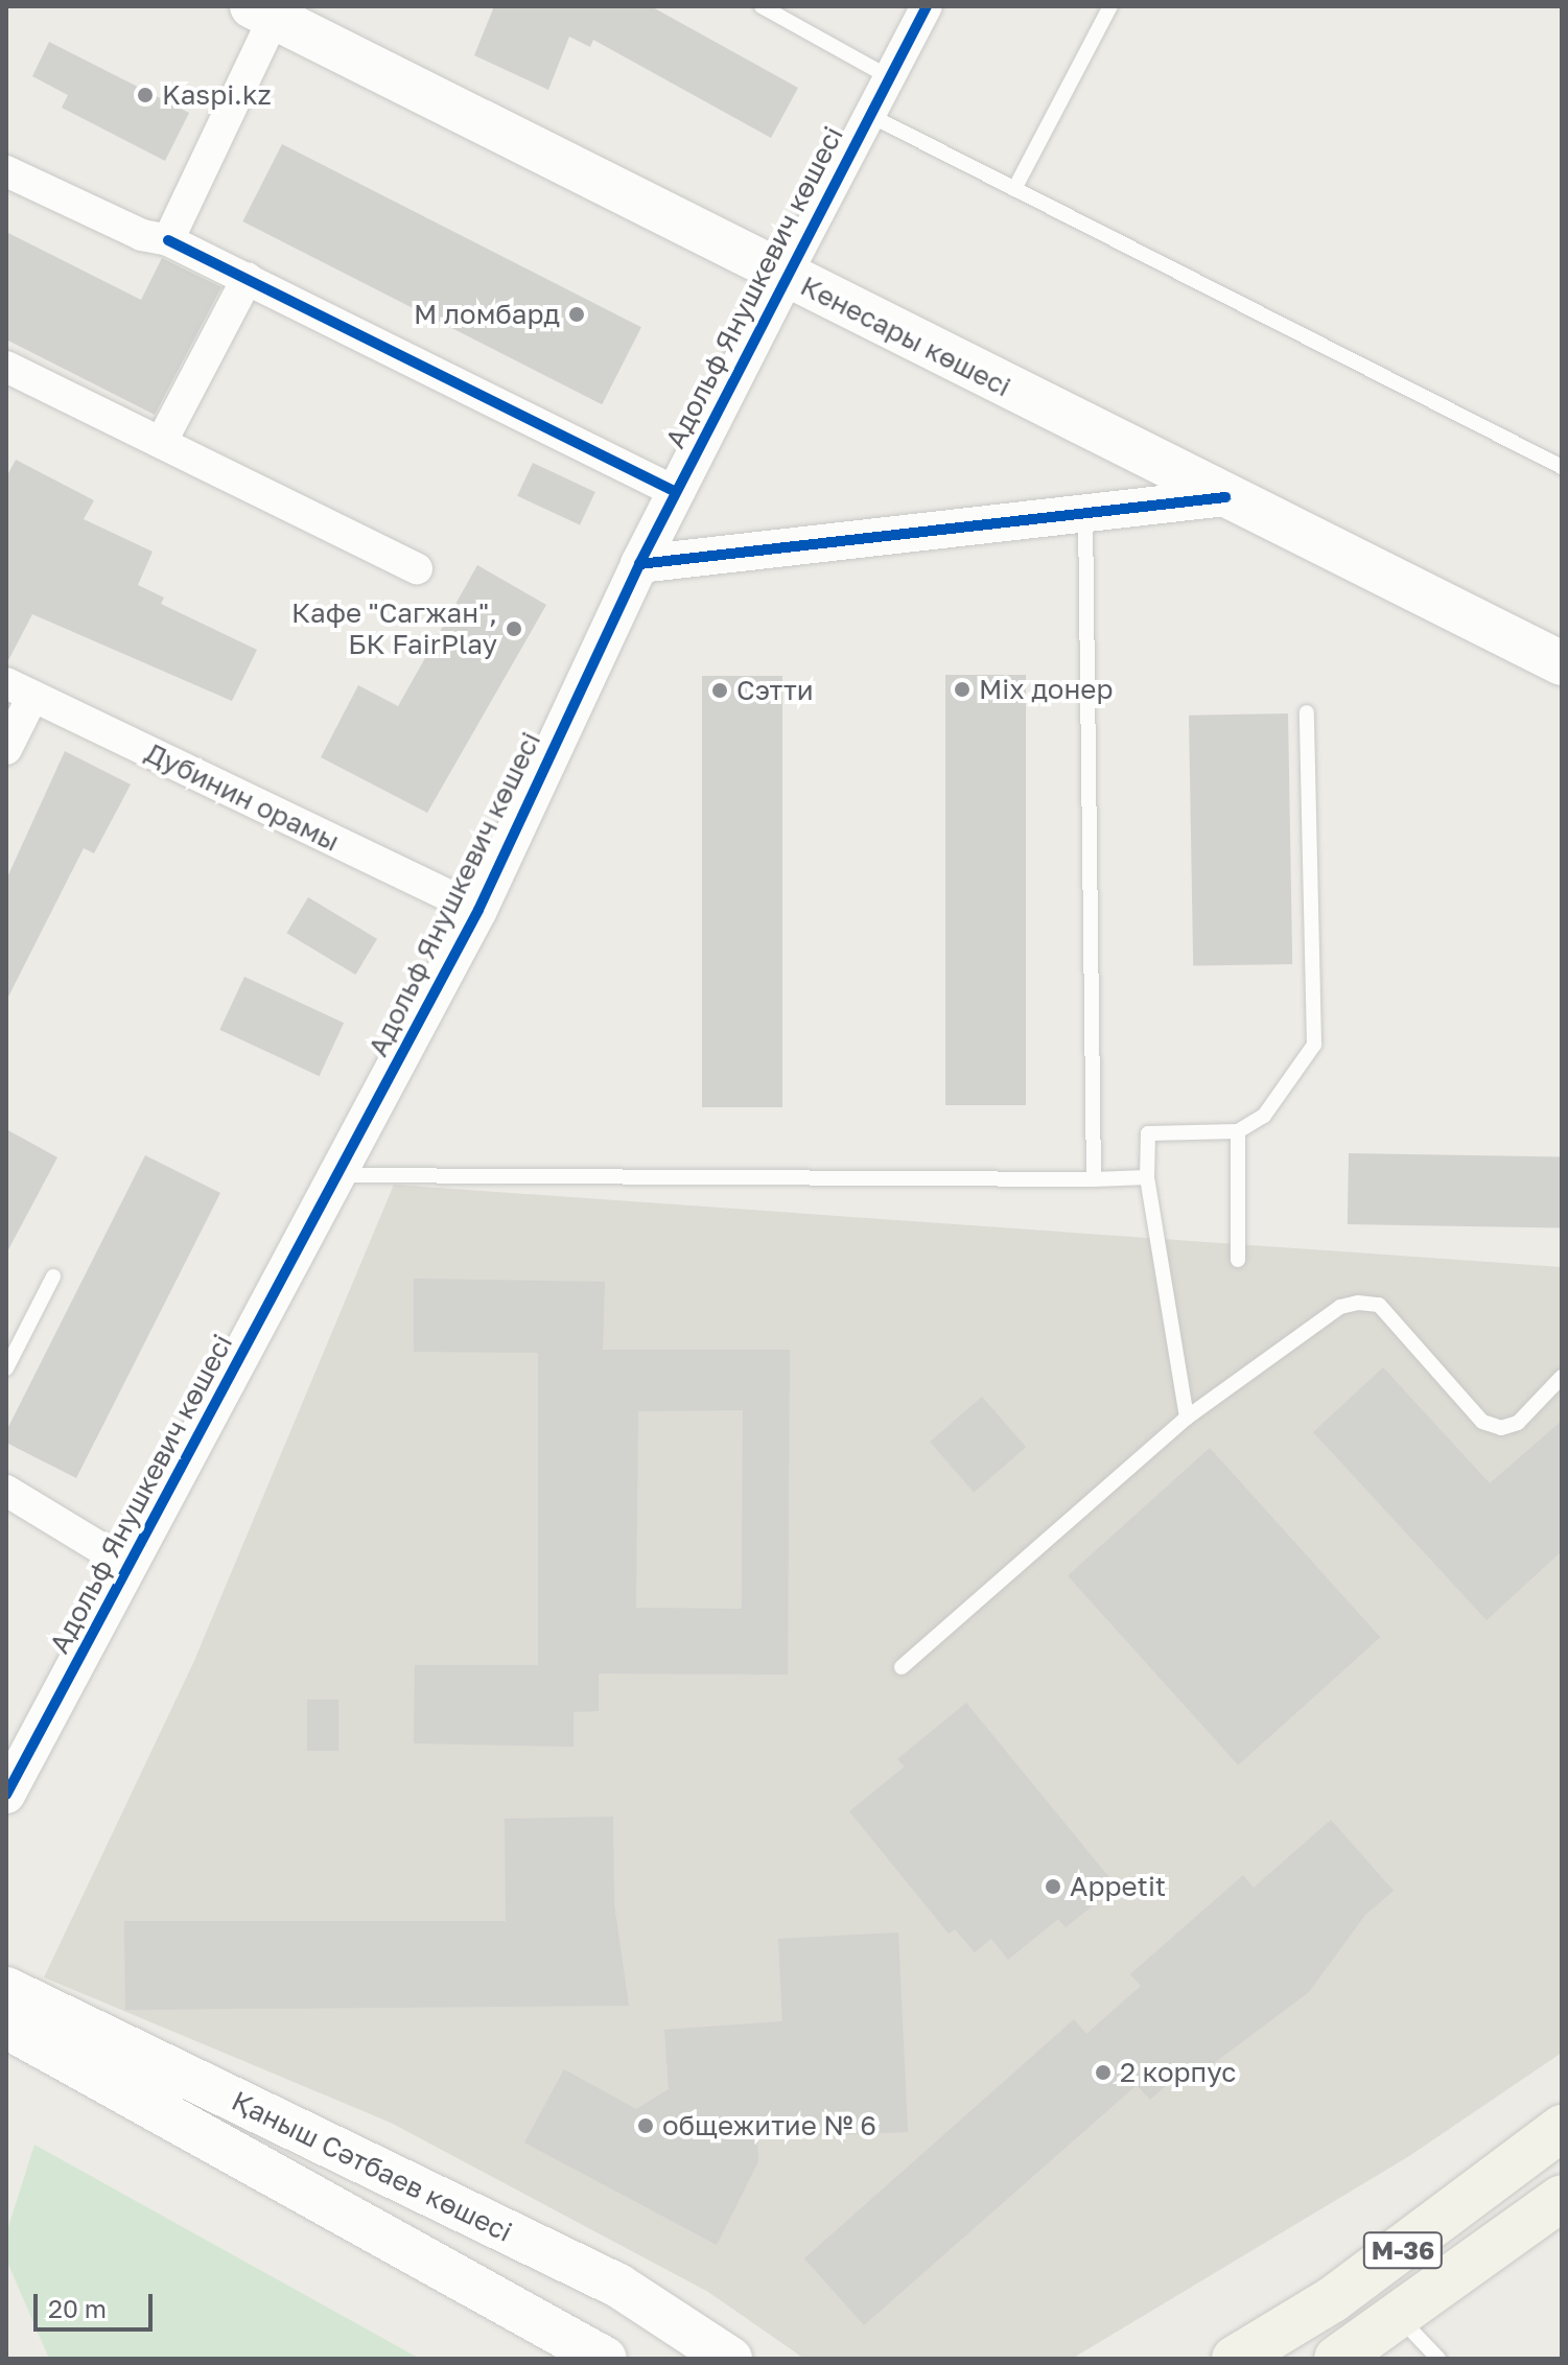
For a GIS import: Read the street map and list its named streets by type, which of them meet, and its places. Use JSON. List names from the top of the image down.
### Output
{
  "streets": {
    "main road": ["Кенесары көшесі", "Қаныш Сәтбаев көшесі", "M-36"],
    "street": ["Адольф Янушкевич көшесі", "Дубинин орамы"]
  },
  "crossings": [
    ["Адольф Янушкевич көшесі", "Кенесары көшесі"],
    ["Адольф Янушкевич көшесі", "Дубинин орамы"]
  ],
  "places": [
    "Kaspi.kz",
    "М ломбард",
    "Кафе \"Сагжан\", БК FairPlay",
    "Mix донер",
    "Сэтти",
    "Appetit",
    "2 корпус",
    "общежитие № 6"
  ],
  "scale_bar": "20 m"
}
